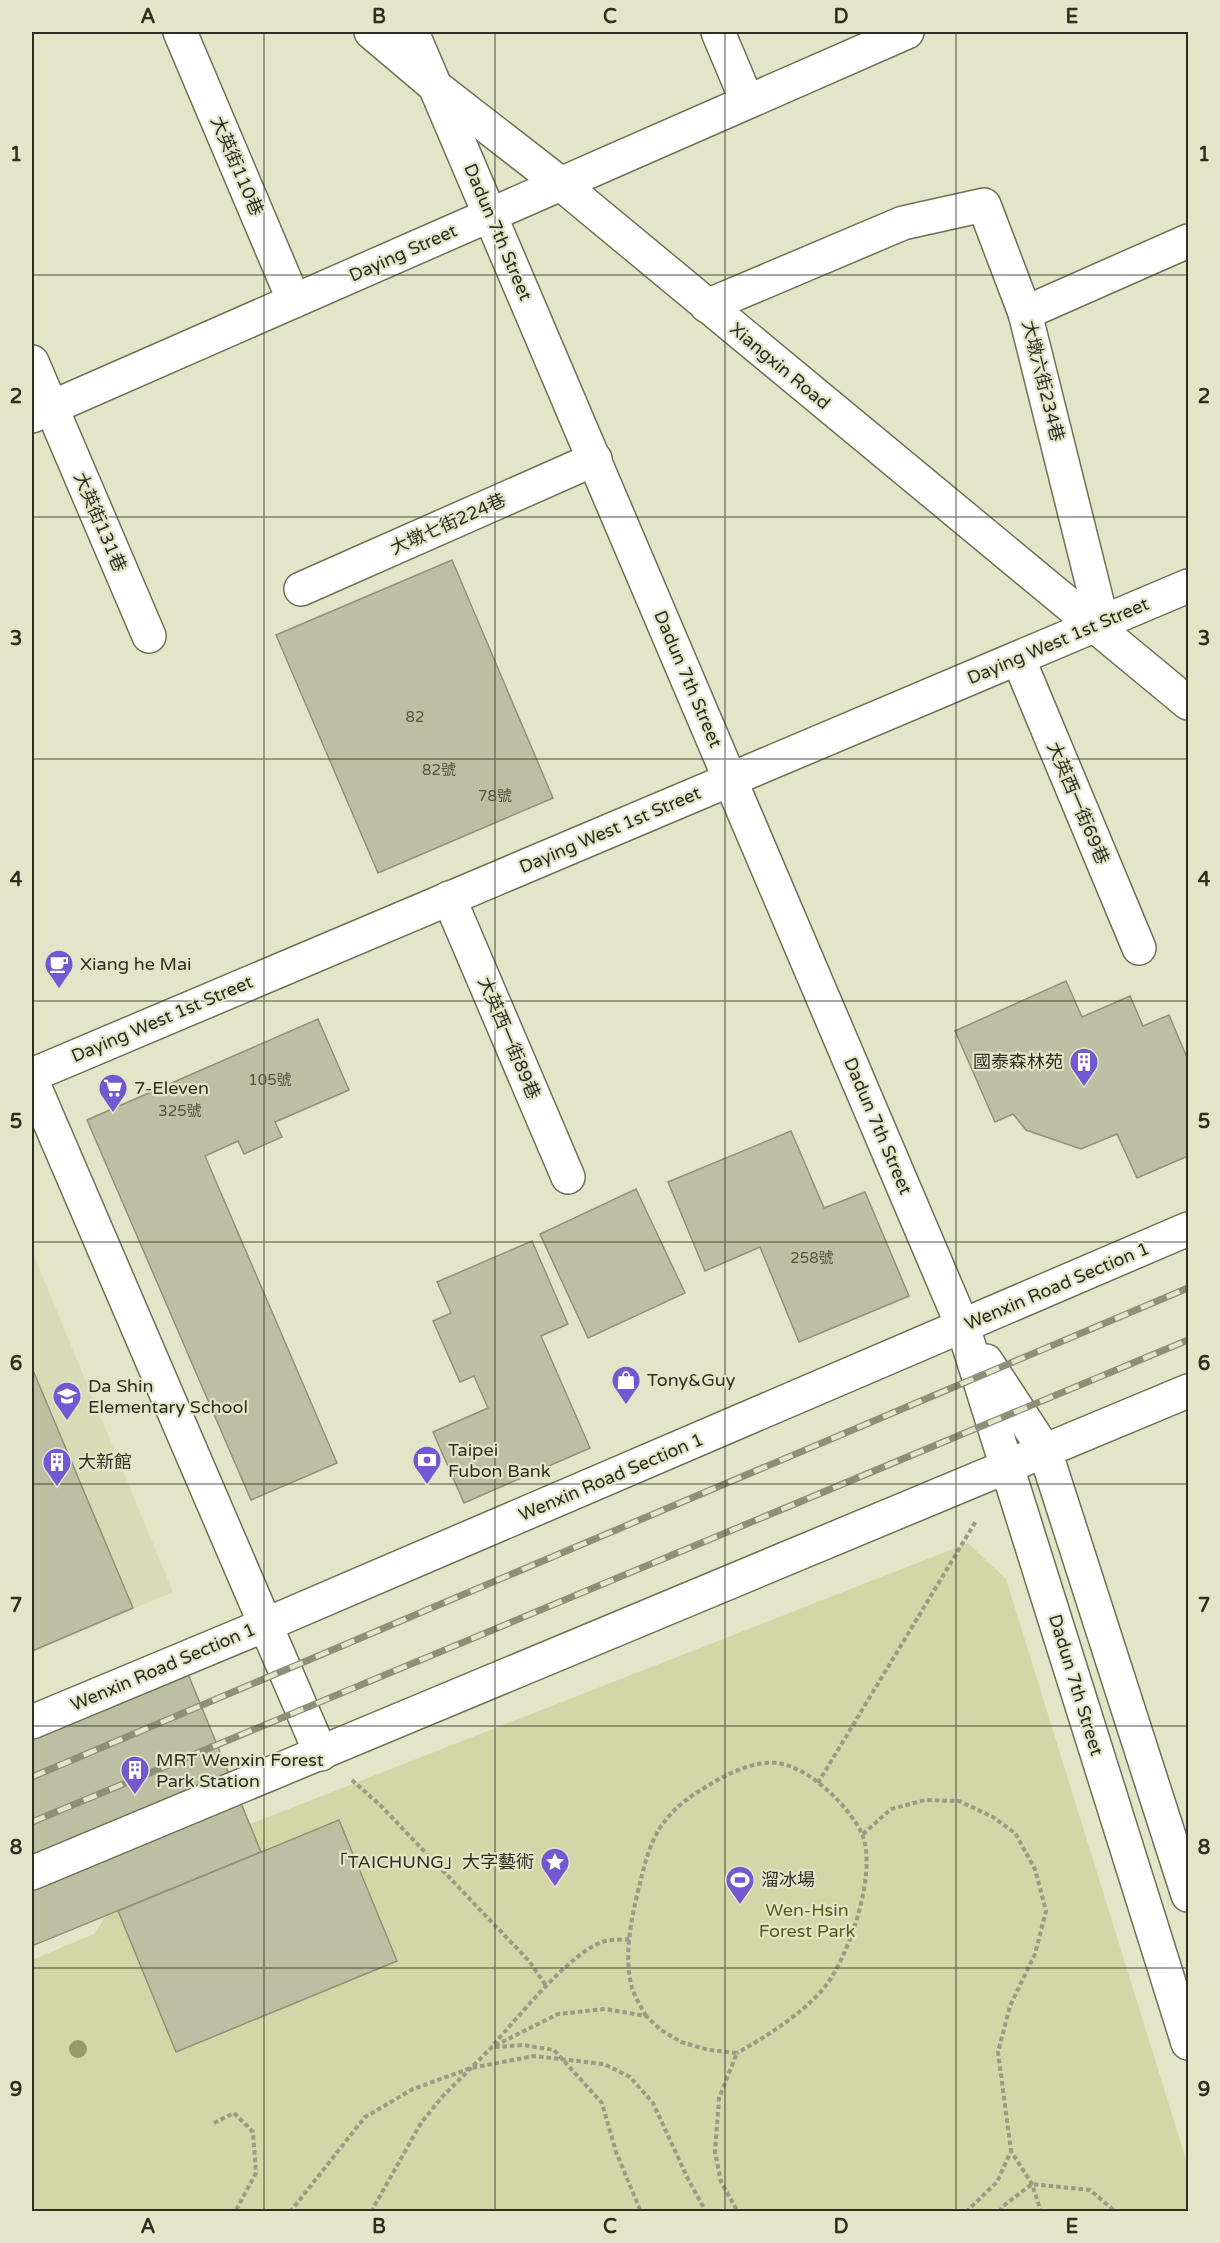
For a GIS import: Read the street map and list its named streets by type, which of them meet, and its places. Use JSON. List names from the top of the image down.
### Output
{
  "streets": {
    "street": [
      "大英街110巷",
      "Dadun 7th Street",
      "Daying Street",
      "Xiangxin Road",
      "大墩六街234巷",
      "大英街131巷",
      "大墩七街224巷",
      "Daying West 1st Street",
      "大英西一街69巷",
      "大英西一街89巷",
      "Wenxin Road Section 1"
    ]
  },
  "crossings": [
    ["大英街110巷", "Daying Street"],
    ["Dadun 7th Street", "Daying Street"],
    ["Dadun 7th Street", "Xiangxin Road"],
    ["Dadun 7th Street", "大墩七街224巷"],
    ["Dadun 7th Street", "Daying West 1st Street"],
    ["Dadun 7th Street", "Wenxin Road Section 1"],
    ["Daying Street", "Xiangxin Road"],
    ["Daying Street", "大英街131巷"],
    ["Xiangxin Road", "大墩六街234巷"],
    ["Xiangxin Road", "Daying West 1st Street"],
    ["大墩六街234巷", "Daying West 1st Street"],
    ["Daying West 1st Street", "大英西一街69巷"],
    ["Daying West 1st Street", "大英西一街89巷"]
  ],
  "parks": ["Wen-Hsin Forest Park"],
  "places": {
    "cafe": ["Xiang he Mai"],
    "building": ["國泰森林苑", "大新館", "MRT Wenxin Forest Park Station"],
    "supermarket": ["7-Eleven"],
    "shop": ["Tony&Guy"],
    "school or university": ["Da Shin Elementary School"],
    "bank": ["Taipei Fubon Bank"],
    "place": ["「TAICHUNG」大字藝術"],
    "sports": ["溜冰場"]
  },
  "house_numbers": [
    "82",
    "82號",
    "78號",
    "105號",
    "325號",
    "258號"
  ],
  "grid": {
    "columns": [
      "A",
      "B",
      "C",
      "D",
      "E"
    ],
    "rows": [
      "1",
      "2",
      "3",
      "4",
      "5",
      "6",
      "7",
      "8",
      "9"
    ]
  }
}
